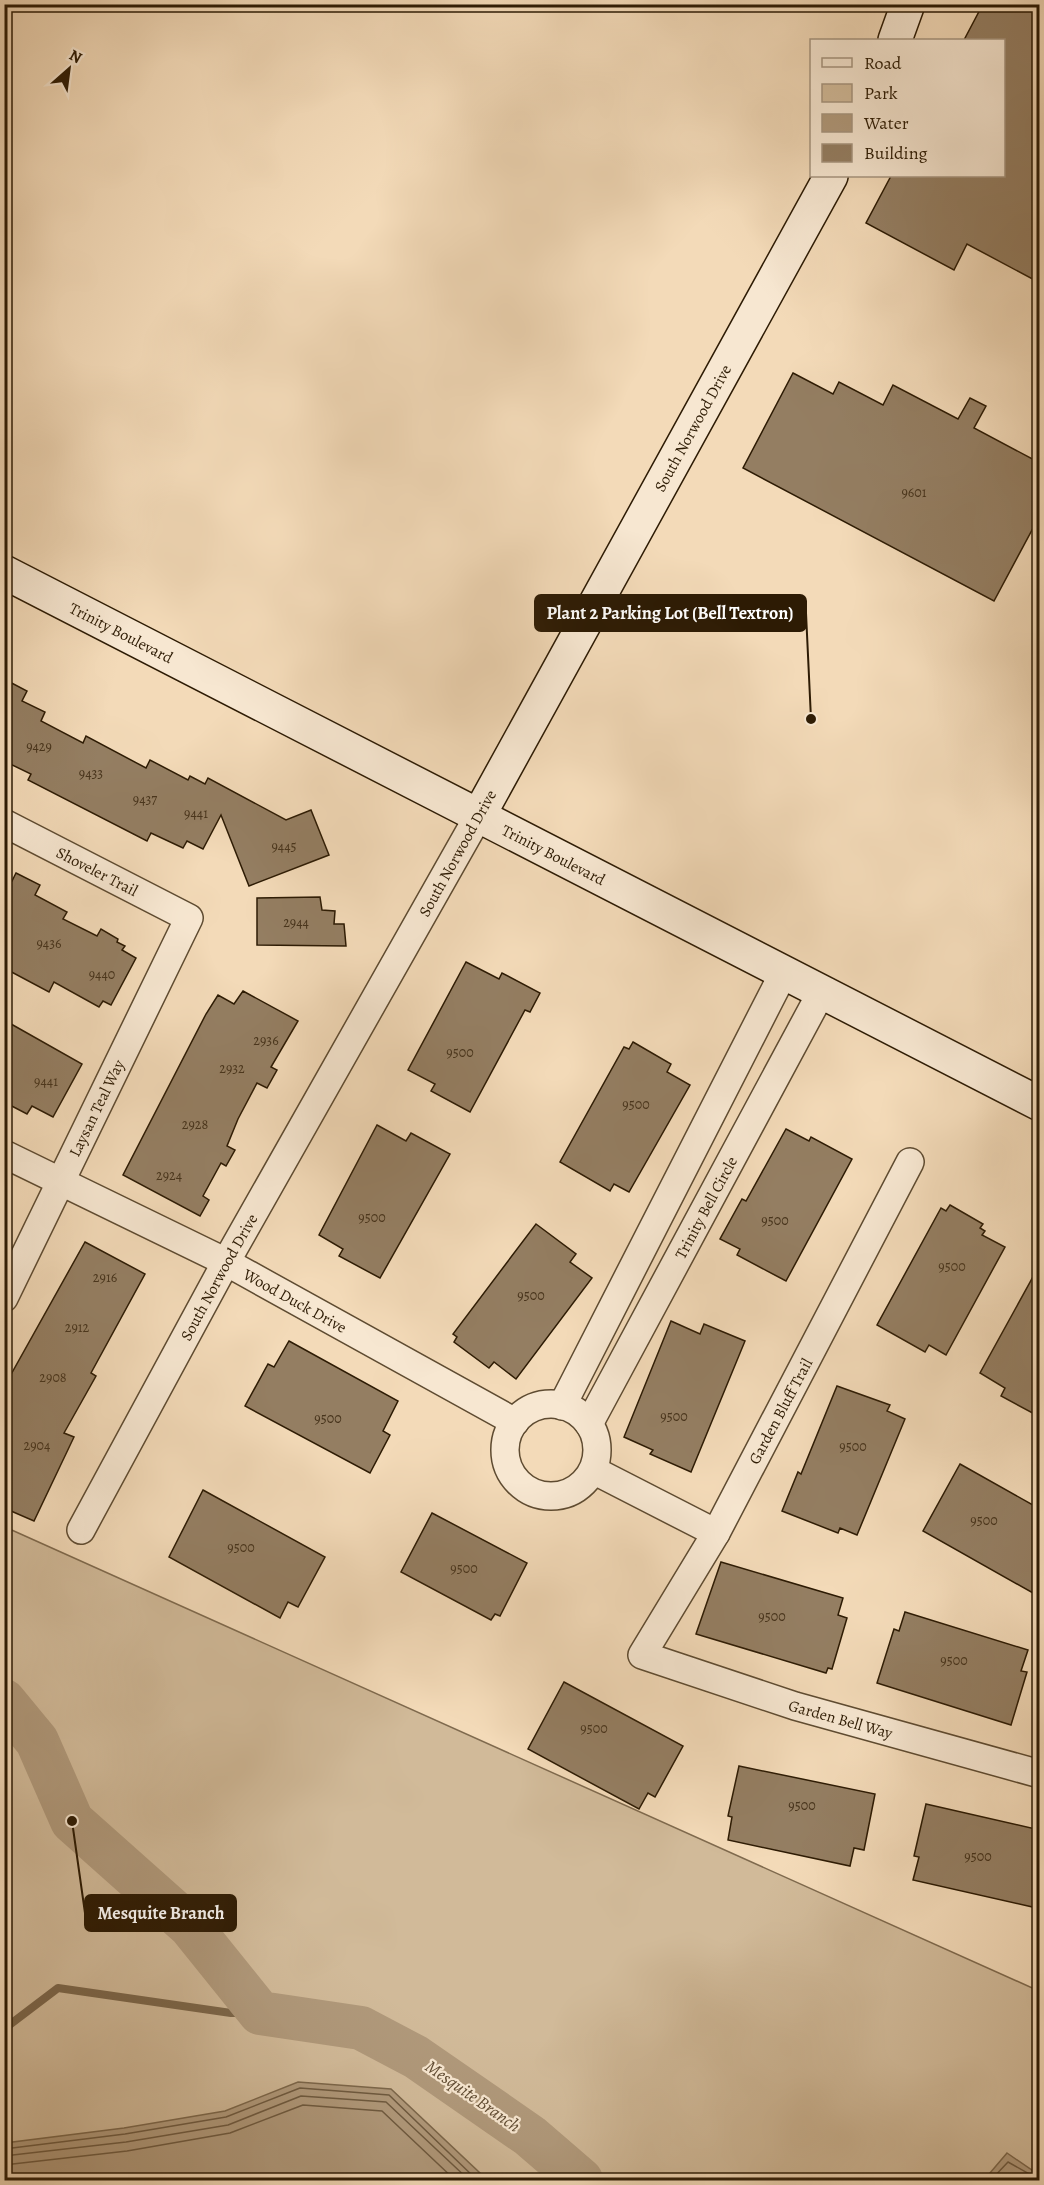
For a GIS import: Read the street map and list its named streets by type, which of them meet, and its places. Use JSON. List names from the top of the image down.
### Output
{
  "streets": {
    "main road": ["South Norwood Drive", "Trinity Boulevard"],
    "street": [
      "Shoveler Trail",
      "Laysan Teal Way",
      "Trinity Bell Circle",
      "Wood Duck Drive",
      "Garden Bluff Trail",
      "Garden Bell Way"
    ]
  },
  "crossings": [
    ["South Norwood Drive", "Trinity Boulevard"],
    ["South Norwood Drive", "Wood Duck Drive"],
    ["Trinity Boulevard", "Trinity Bell Circle"],
    ["Shoveler Trail", "Laysan Teal Way"],
    ["Laysan Teal Way", "Wood Duck Drive"],
    ["Trinity Bell Circle", "Wood Duck Drive"],
    ["Garden Bluff Trail", "Garden Bell Way"]
  ],
  "water": ["Mesquite Branch"],
  "places": ["Plant 2 Parking Lot (Bell Textron)", "Mesquite Branch"],
  "house_numbers": [
    "9601",
    "9429",
    "9433",
    "9437",
    "9441",
    "9445",
    "2944",
    "9436",
    "9440",
    "2936",
    "9500",
    "2932",
    "9441",
    "9500",
    "2928",
    "2924",
    "9500",
    "9500",
    "9500",
    "2916",
    "9500",
    "2912",
    "2908",
    "9500",
    "9500",
    "2904",
    "9500",
    "9500",
    "9500",
    "9500",
    "9500",
    "9500",
    "9500",
    "9500",
    "9500"
  ],
  "legend": [
    "Road",
    "Park",
    "Water",
    "Building"
  ],
  "north": "top right"
}
